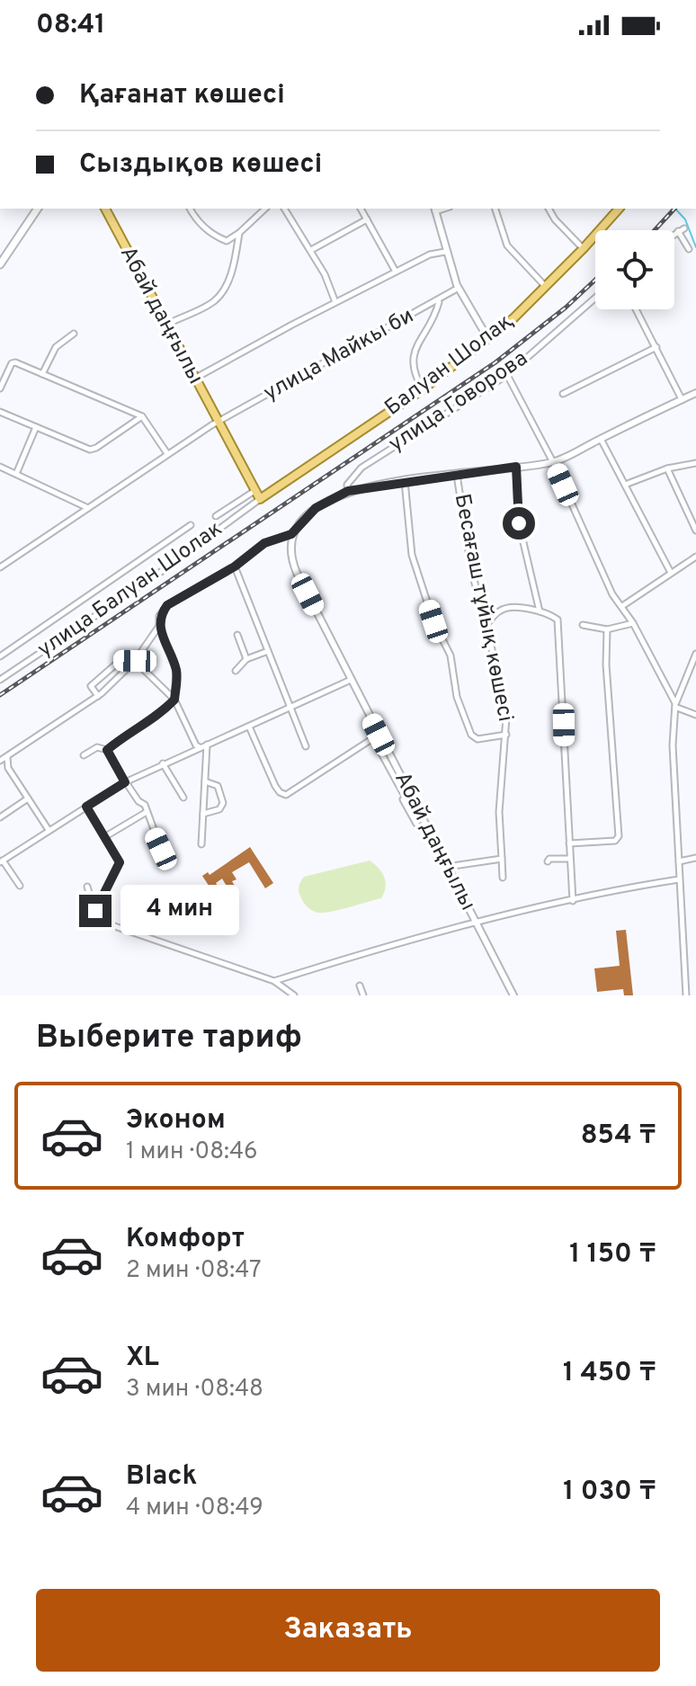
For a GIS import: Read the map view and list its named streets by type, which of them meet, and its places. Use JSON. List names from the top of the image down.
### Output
{
  "streets": {
    "main road": ["Абай даңғылы", "Балуан Шолақ"],
    "street": [
      "улица Майкы би",
      "улица Говорова",
      "улица Балуан Шолак",
      "Бесағаш тұйық көшесі"
    ]
  },
  "crossings": [
    ["Абай даңғылы", "улица Майкы би"],
    ["Абай даңғылы", "Балуан Шолақ"],
    ["Абай даңғылы", "улица Балуан Шолак"],
    ["Балуан Шолақ", "улица Балуан Шолак"]
  ],
  "page": {
    "status": "08:41",
    "banner": ["Қағанат көшесі", "Сыздықов көшесі"],
    "bubble": "4 мин",
    "heading": "Выберите тариф",
    "list": [
      {
        "name": "Эконом",
        "note": "1 мин · 08:46",
        "value": "854 ₸"
      },
      {
        "name": "Комфорт",
        "note": "2 мин · 08:47",
        "value": "1 150 ₸"
      },
      {
        "name": "XL",
        "note": "3 мин · 08:48",
        "value": "1 450 ₸"
      },
      {
        "name": "Black",
        "note": "4 мин · 08:49",
        "value": "1 030 ₸"
      }
    ],
    "buttons": "Заказать"
  }
}
